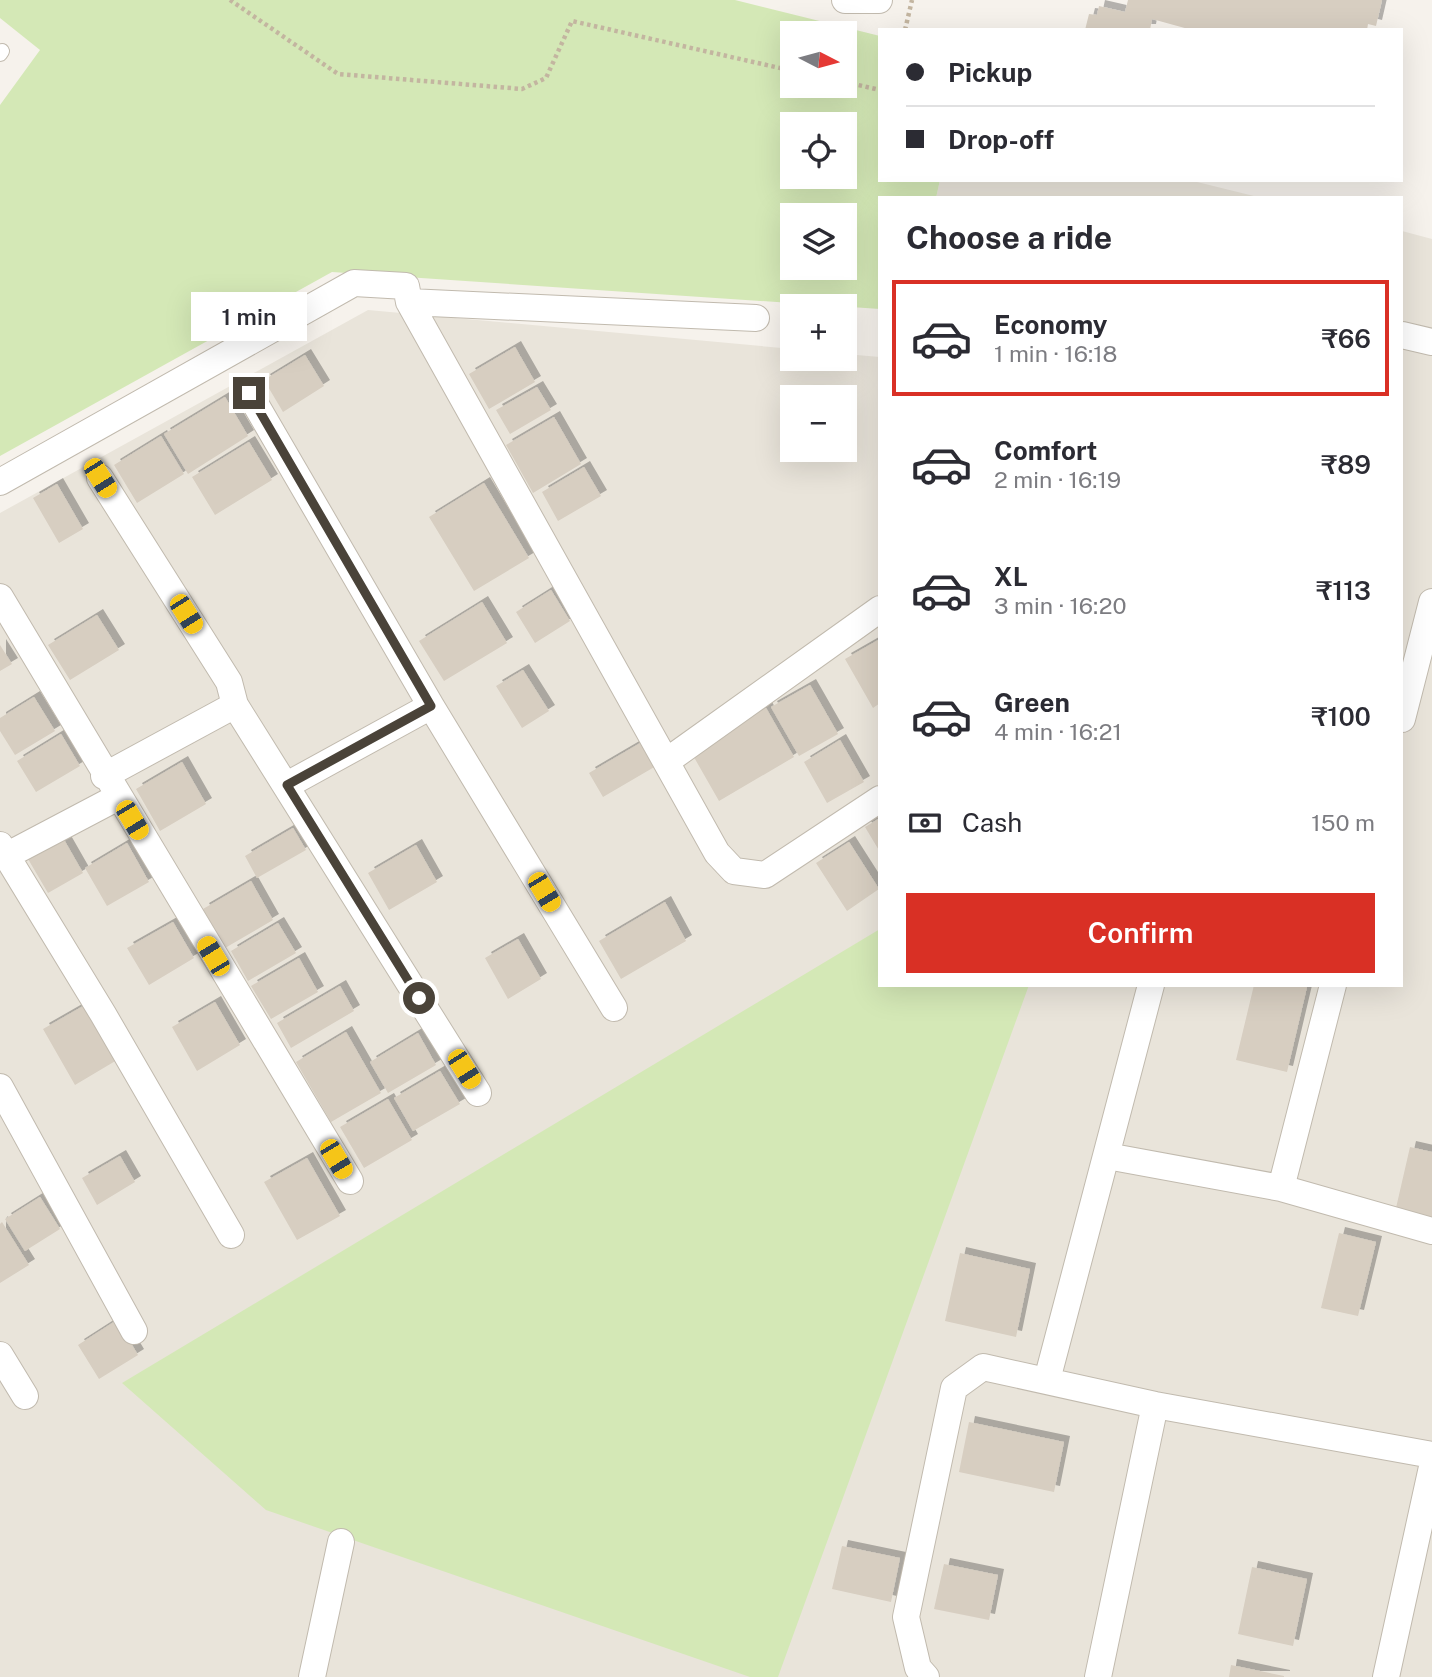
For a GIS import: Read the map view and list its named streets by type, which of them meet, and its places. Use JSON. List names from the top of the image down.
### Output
{
  "north": "right",
  "page": {
    "map_buttons": ["+", "−"],
    "banner": ["Pickup", "Drop-off"],
    "heading": "Choose a ride",
    "list": [
      {
        "name": "Economy",
        "note": "1 min · 16:18",
        "value": "₹66"
      },
      {
        "name": "Comfort",
        "note": "2 min · 16:19",
        "value": "₹89"
      },
      {
        "name": "XL",
        "note": "3 min · 16:20",
        "value": "₹113"
      },
      {
        "name": "Green",
        "note": "4 min · 16:21",
        "value": "₹100"
      }
    ],
    "bubble": "1 min",
    "pay": ["Cash", "150 m"],
    "buttons": "Confirm"
  }
}
